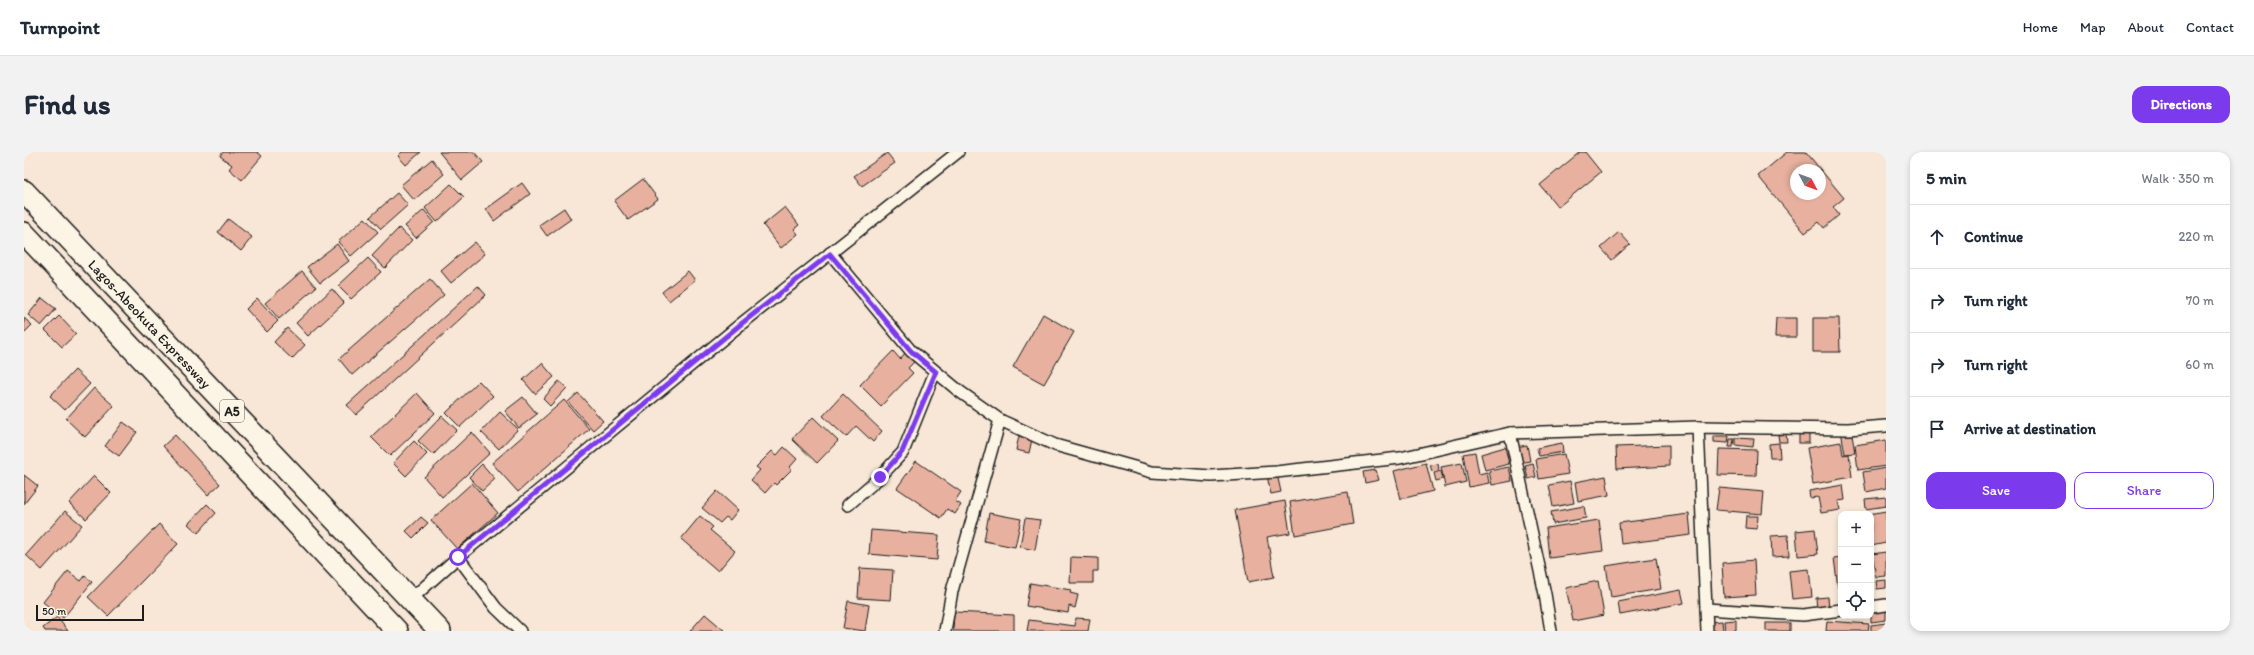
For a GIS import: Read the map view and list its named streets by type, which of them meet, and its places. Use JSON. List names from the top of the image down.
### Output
{
  "streets": {
    "highway": ["Lagos-Abeokuta Expressway", "A5"]
  },
  "scale_bar": "50 m",
  "north": "bottom right",
  "page": {
    "header": "Turnpoint",
    "nav": [
      "Home",
      "Map",
      "About",
      "Contact"
    ],
    "buttons": [
      "Directions",
      ["Save", "Share"]
    ],
    "title": "Find us",
    "heading": ["5 min", "Walk · 350 m"],
    "list": [
      ["Continue", "220 m"],
      ["Turn right", "70 m"],
      ["Turn right", "60 m"],
      "Arrive at destination"
    ],
    "map_buttons": ["+", "−"],
    "scale": "50 m"
  }
}
